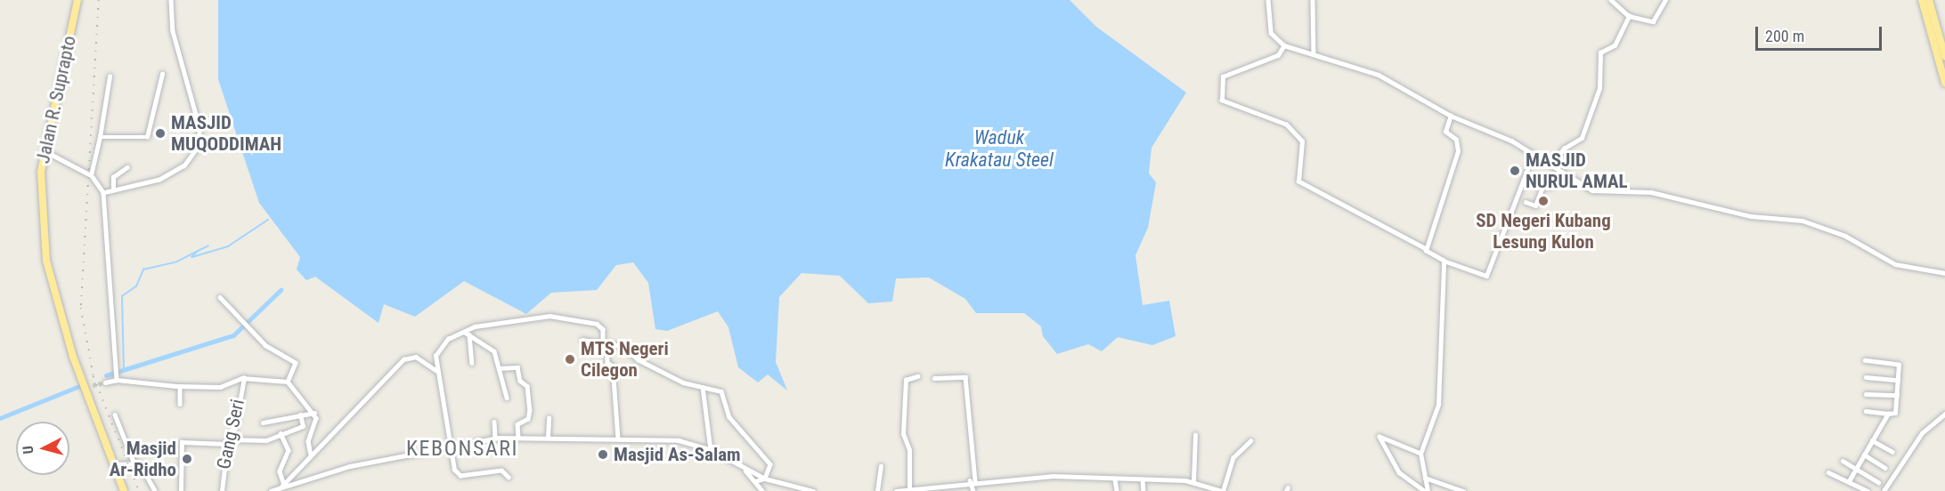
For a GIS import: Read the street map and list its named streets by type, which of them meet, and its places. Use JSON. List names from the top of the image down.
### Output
{
  "streets": {
    "highway": ["Jalan R. Suprapto"],
    "street": ["Gang Seri"]
  },
  "districts": ["KEBONSARI"],
  "water": ["Waduk Krakatau Steel"],
  "places": [
    "MASJID MUQODDIMAH",
    "MASJID NURUL AMAL",
    "SD Negeri Kubang Lesung Kulon",
    "MTS Negeri Cilegon",
    "Masjid As-Salam",
    "Masjid Ar-Ridho"
  ],
  "scale_bar": "200 m",
  "north": "left"
}
